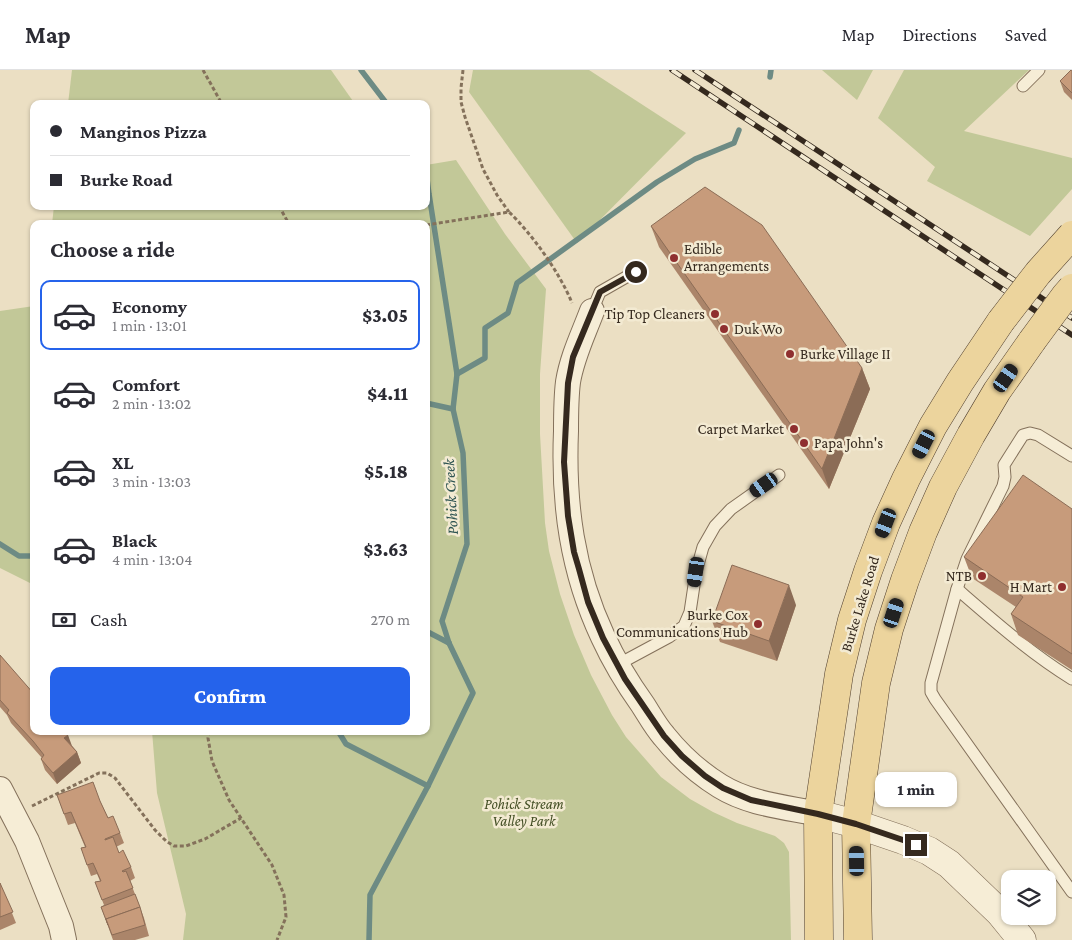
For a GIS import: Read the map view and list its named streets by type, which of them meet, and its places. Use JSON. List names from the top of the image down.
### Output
{
  "streets": {
    "main road": ["Burke Lake Road"]
  },
  "water": ["Pohick Creek"],
  "parks": ["Pohick Stream Valley Park"],
  "places": [
    "Edible Arrangements",
    "Tip Top Cleaners",
    "Duk Wo",
    "Burke Village II",
    "Carpet Market",
    "Papa John's",
    "NTB",
    "H Mart",
    "Burke Cox Communications Hub"
  ],
  "page": {
    "header": "Map",
    "nav": ["Map", "Directions", "Saved"],
    "banner": ["Manginos Pizza", "Burke Road"],
    "heading": "Choose a ride",
    "list": [
      {
        "name": "Economy",
        "note": "1 min · 13:01",
        "value": "$3.05"
      },
      {
        "name": "Comfort",
        "note": "2 min · 13:02",
        "value": "$4.11"
      },
      {
        "name": "XL",
        "note": "3 min · 13:03",
        "value": "$5.18"
      },
      {
        "name": "Black",
        "note": "4 min · 13:04",
        "value": "$3.63"
      }
    ],
    "pay": ["Cash", "270 m"],
    "buttons": "Confirm",
    "bubble": "1 min"
  }
}
